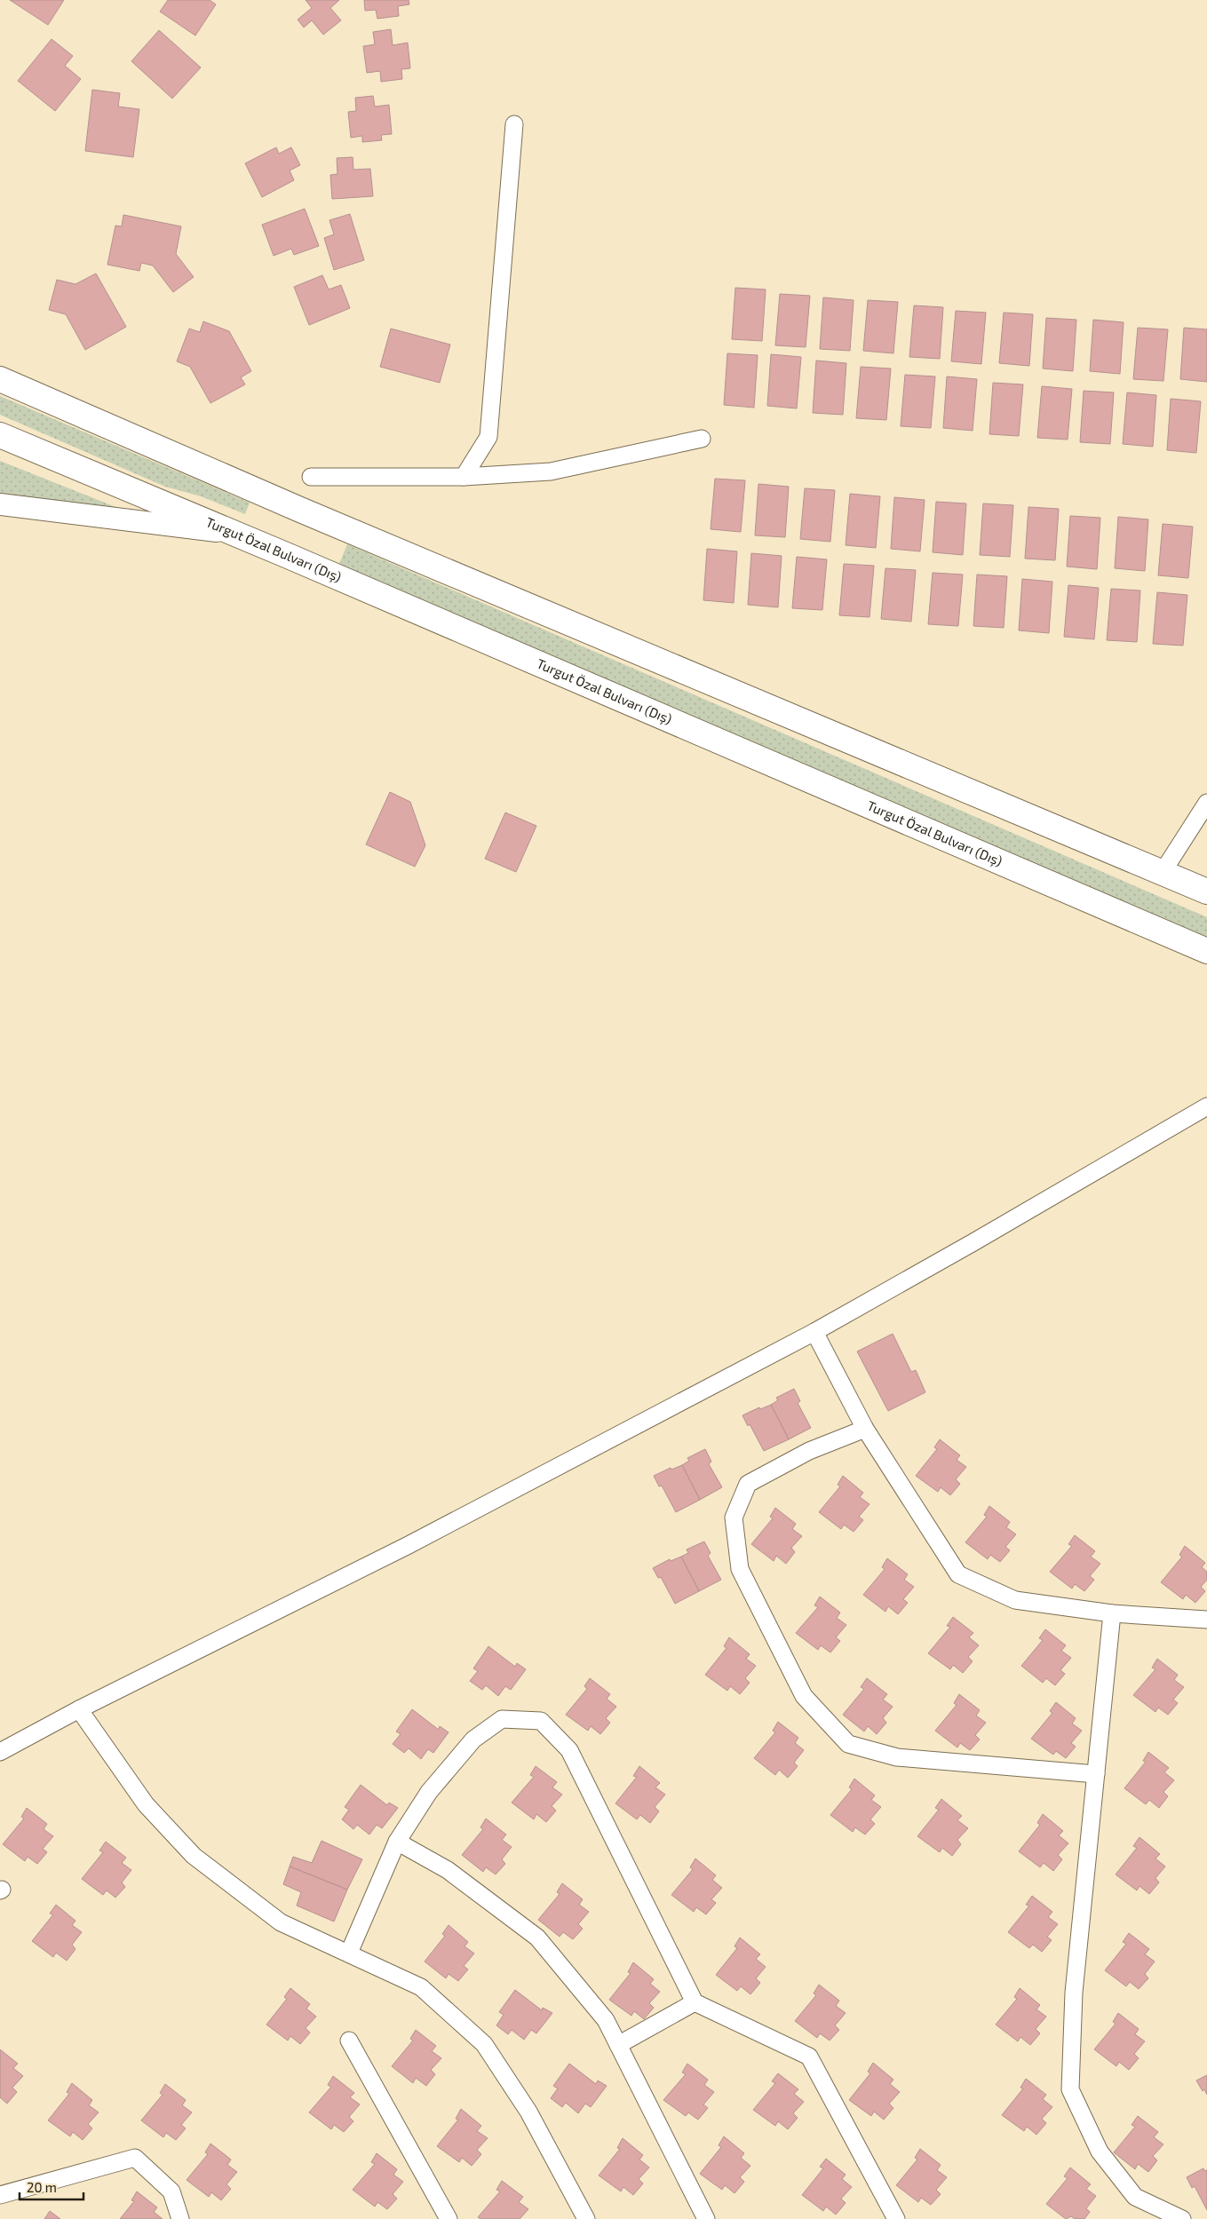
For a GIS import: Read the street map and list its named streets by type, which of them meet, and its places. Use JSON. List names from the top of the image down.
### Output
{
  "streets": {
    "main road": ["Turgut Özal Bulvarı (Dış)"]
  },
  "scale_bar": "20 m"
}
